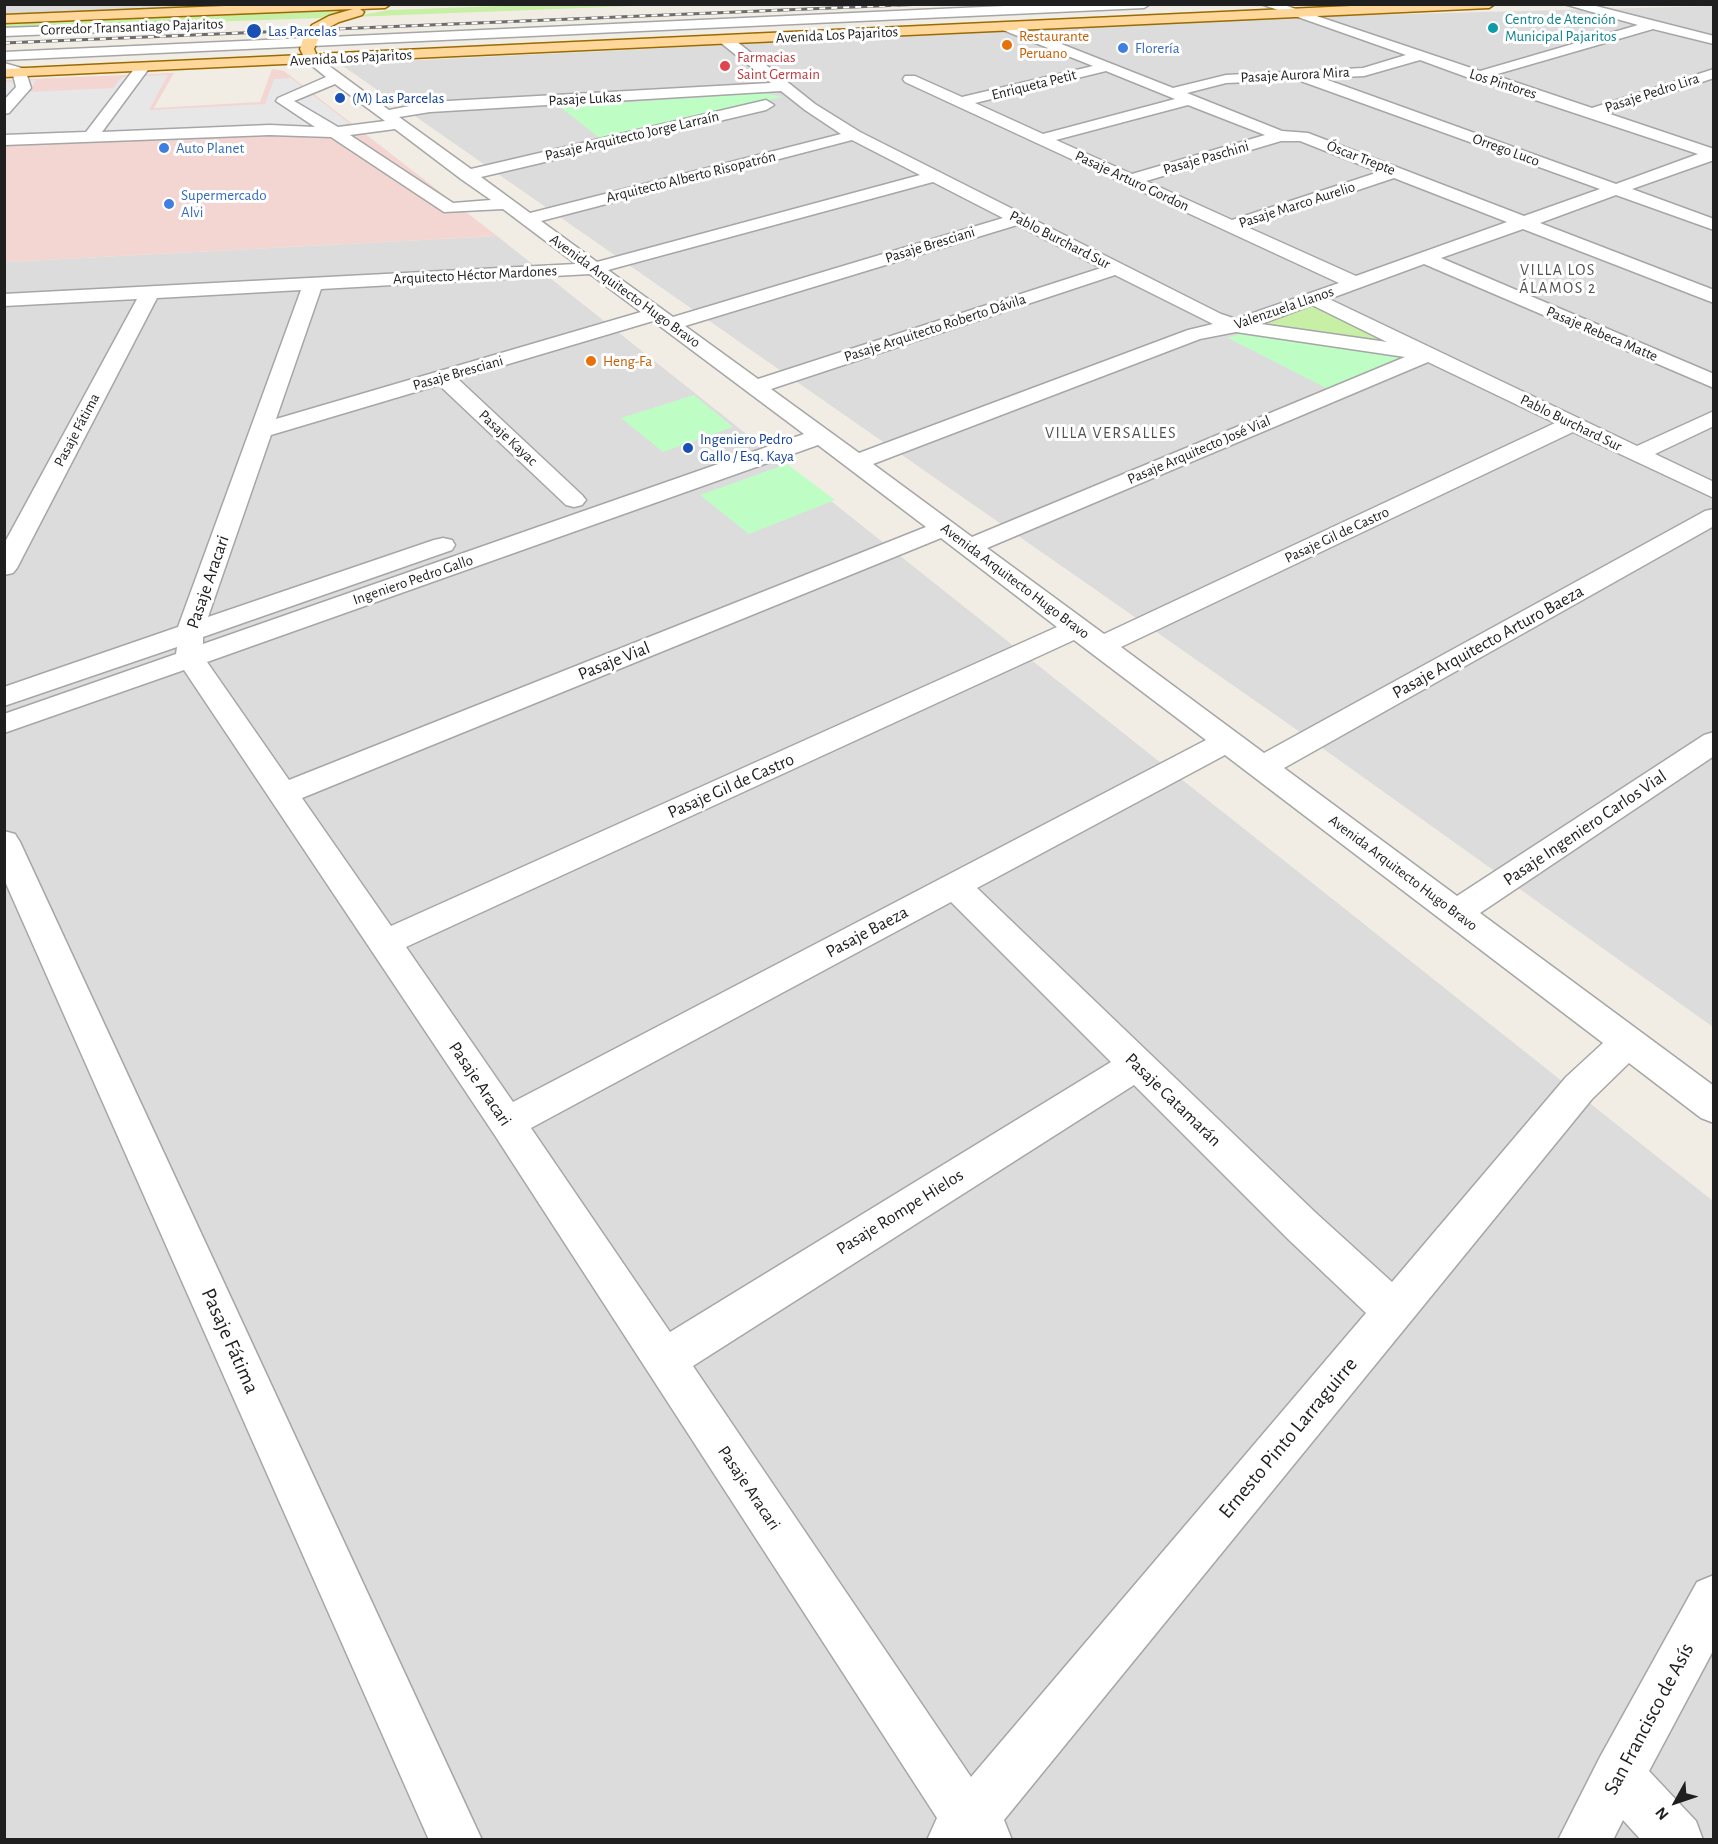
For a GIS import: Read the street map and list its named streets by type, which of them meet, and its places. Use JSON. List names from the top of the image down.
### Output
{
  "streets": {
    "main road": ["Avenida Los Pajaritos"],
    "street": [
      "Corredor Transantiago Pajaritos",
      "Pasaje Aurora Mira",
      "Los Pintores",
      "Enriqueta Petit",
      "Pasaje Pedro Lira",
      "Pasaje Lukas",
      "Pasaje Arquitecto Jorge Larraín",
      "Orrego Luco",
      "Pasaje Paschini",
      "Óscar Trepte",
      "Arquitecto Alberto Risopatrón",
      "Pasaje Arturo Gordon",
      "Pasaje Marco Aurelio",
      "Pablo Burchard Sur",
      "Pasaje Bresciani",
      "Arquitecto Héctor Mardones",
      "Avenida Arquitecto Hugo Bravo",
      "Valenzuela Llanos",
      "Pasaje Arquitecto Roberto Dávila",
      "Pasaje Rebeca Matte",
      "Pasaje Fátima",
      "Pasaje Kayac",
      "Pasaje Arquitecto José Vial",
      "Pasaje Gil de Castro",
      "Ingeniero Pedro Gallo",
      "Pasaje Aracari",
      "Pasaje Arquitecto Arturo Baeza",
      "Pasaje Vial",
      "Pasaje Ingeniero Carlos Vial",
      "Pasaje Baeza",
      "Pasaje Catamarán",
      "Pasaje Rompe Hielos",
      "Ernesto Pinto Larraguirre",
      "San Francisco de Asís"
    ]
  },
  "crossings": [
    ["Corredor Transantiago Pajaritos", "Avenida Los Pajaritos"],
    ["Corredor Transantiago Pajaritos", "Avenida Arquitecto Hugo Bravo"],
    ["Avenida Los Pajaritos", "Los Pintores"],
    ["Avenida Los Pajaritos", "Óscar Trepte"],
    ["Avenida Los Pajaritos", "Pablo Burchard Sur"],
    ["Avenida Los Pajaritos", "Avenida Arquitecto Hugo Bravo"],
    ["Pasaje Aurora Mira", "Los Pintores"],
    ["Pasaje Aurora Mira", "Orrego Luco"],
    ["Pasaje Aurora Mira", "Óscar Trepte"],
    ["Los Pintores", "Pasaje Pedro Lira"],
    ["Los Pintores", "Valenzuela Llanos"],
    ["Enriqueta Petit", "Óscar Trepte"],
    ["Enriqueta Petit", "Pasaje Arturo Gordon"],
    ["Pasaje Lukas", "Pasaje Arquitecto Jorge Larraín"],
    ["Pasaje Lukas", "Pablo Burchard Sur"],
    ["Pasaje Lukas", "Avenida Arquitecto Hugo Bravo"],
    ["Pasaje Arquitecto Jorge Larraín", "Pablo Burchard Sur"],
    ["Pasaje Arquitecto Jorge Larraín", "Avenida Arquitecto Hugo Bravo"],
    ["Orrego Luco", "Valenzuela Llanos"],
    ["Pasaje Paschini", "Óscar Trepte"],
    ["Pasaje Paschini", "Pasaje Arturo Gordon"],
    ["Óscar Trepte", "Pasaje Marco Aurelio"],
    ["Óscar Trepte", "Valenzuela Llanos"],
    ["Arquitecto Alberto Risopatrón", "Pablo Burchard Sur"],
    ["Arquitecto Alberto Risopatrón", "Avenida Arquitecto Hugo Bravo"],
    ["Pasaje Arturo Gordon", "Pasaje Marco Aurelio"],
    ["Pasaje Arturo Gordon", "Valenzuela Llanos"],
    ["Pablo Burchard Sur", "Pasaje Bresciani"],
    ["Pablo Burchard Sur", "Arquitecto Héctor Mardones"],
    ["Pablo Burchard Sur", "Valenzuela Llanos"],
    ["Pablo Burchard Sur", "Pasaje Arquitecto Roberto Dávila"],
    ["Pablo Burchard Sur", "Pasaje Arquitecto José Vial"],
    ["Pablo Burchard Sur", "Pasaje Gil de Castro"],
    ["Pasaje Bresciani", "Avenida Arquitecto Hugo Bravo"],
    ["Pasaje Bresciani", "Pasaje Kayac"],
    ["Pasaje Bresciani", "Pasaje Aracari"],
    ["Arquitecto Héctor Mardones", "Avenida Arquitecto Hugo Bravo"],
    ["Arquitecto Héctor Mardones", "Pasaje Fátima"],
    ["Arquitecto Héctor Mardones", "Pasaje Aracari"],
    ["Avenida Arquitecto Hugo Bravo", "Valenzuela Llanos"],
    ["Avenida Arquitecto Hugo Bravo", "Pasaje Arquitecto Roberto Dávila"],
    ["Avenida Arquitecto Hugo Bravo", "Pasaje Arquitecto José Vial"],
    ["Avenida Arquitecto Hugo Bravo", "Pasaje Gil de Castro"],
    ["Avenida Arquitecto Hugo Bravo", "Ingeniero Pedro Gallo"],
    ["Avenida Arquitecto Hugo Bravo", "Pasaje Arquitecto Arturo Baeza"],
    ["Avenida Arquitecto Hugo Bravo", "Pasaje Vial"],
    ["Avenida Arquitecto Hugo Bravo", "Pasaje Ingeniero Carlos Vial"],
    ["Avenida Arquitecto Hugo Bravo", "Pasaje Baeza"],
    ["Avenida Arquitecto Hugo Bravo", "Ernesto Pinto Larraguirre"],
    ["Valenzuela Llanos", "Pasaje Rebeca Matte"],
    ["Pasaje Kayac", "Ingeniero Pedro Gallo"],
    ["Pasaje Gil de Castro", "Pasaje Aracari"],
    ["Ingeniero Pedro Gallo", "Pasaje Aracari"],
    ["Pasaje Aracari", "Pasaje Vial"],
    ["Pasaje Aracari", "Pasaje Baeza"],
    ["Pasaje Aracari", "Pasaje Rompe Hielos"],
    ["Pasaje Aracari", "Ernesto Pinto Larraguirre"],
    ["Pasaje Baeza", "Pasaje Catamarán"],
    ["Pasaje Catamarán", "Pasaje Rompe Hielos"],
    ["Pasaje Catamarán", "Ernesto Pinto Larraguirre"]
  ],
  "districts": ["VILLA LOS ÁLAMOS 2", "VILLA VERSALLES"],
  "places": [
    "Centro de Atención Municipal Pajaritos",
    "Las Parcelas",
    "Restaurante Peruano",
    "Florería",
    "Farmacias Saint Germain",
    "(M) Las Parcelas",
    "Auto Planet",
    "Supermercado Alvi",
    "Heng-Fa",
    "Ingeniero Pedro Gallo / Esq. Kaya"
  ],
  "north": "bottom left"
}
